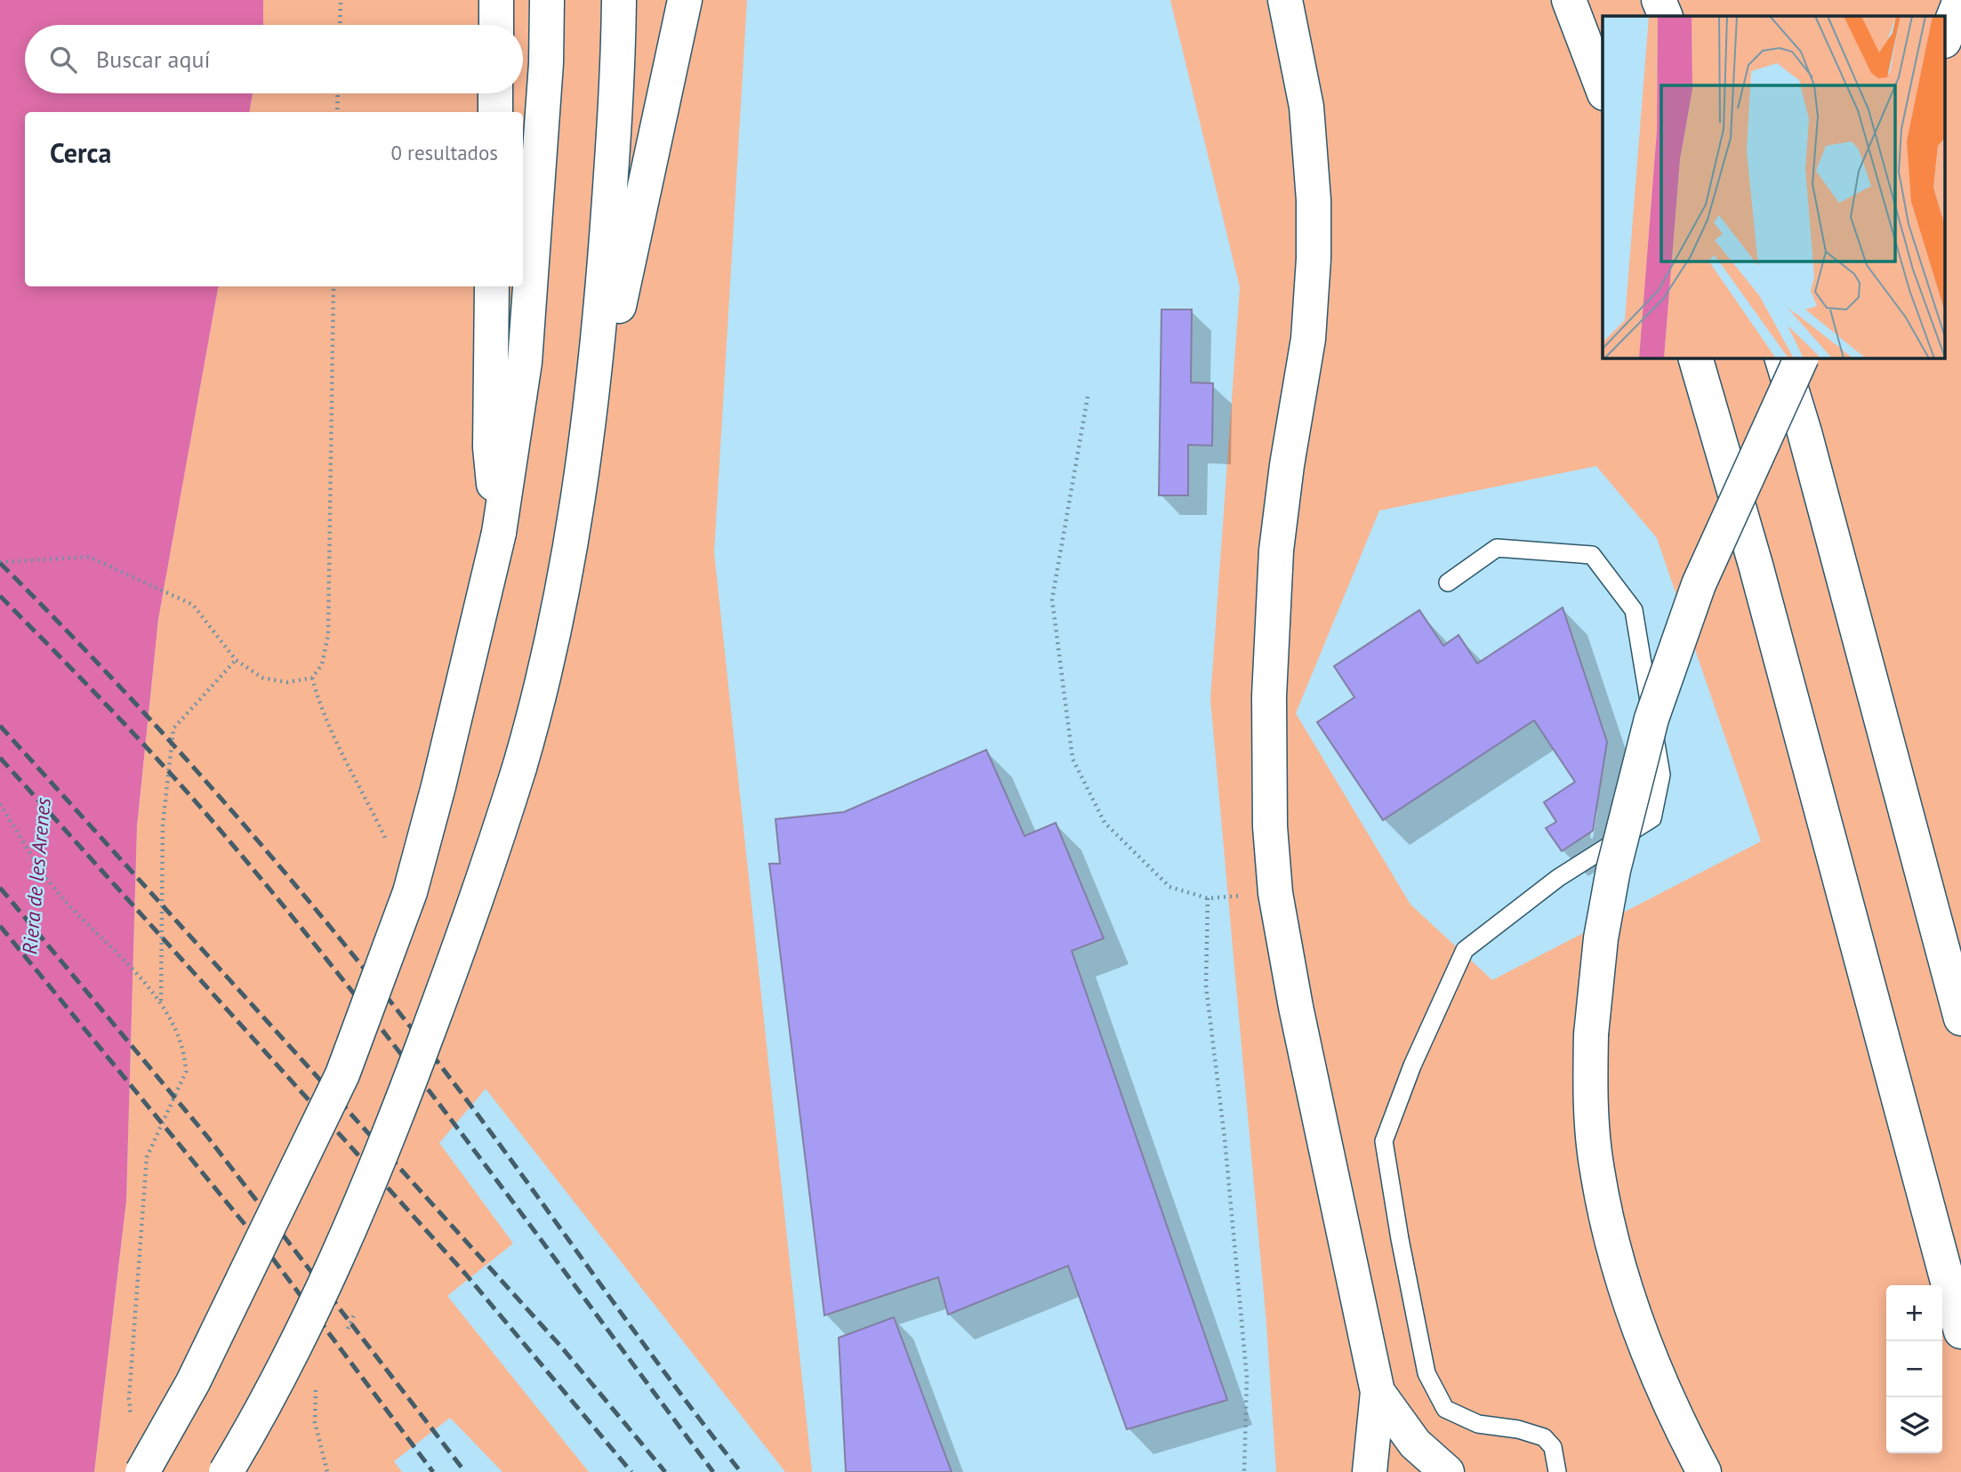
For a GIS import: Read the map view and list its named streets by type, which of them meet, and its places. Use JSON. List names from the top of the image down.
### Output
{
  "water": ["Riera de les Arenes"],
  "page": {
    "search": "Buscar aquí",
    "heading": ["Cerca", "0 resultados"],
    "map_buttons": ["+", "−"]
  }
}
